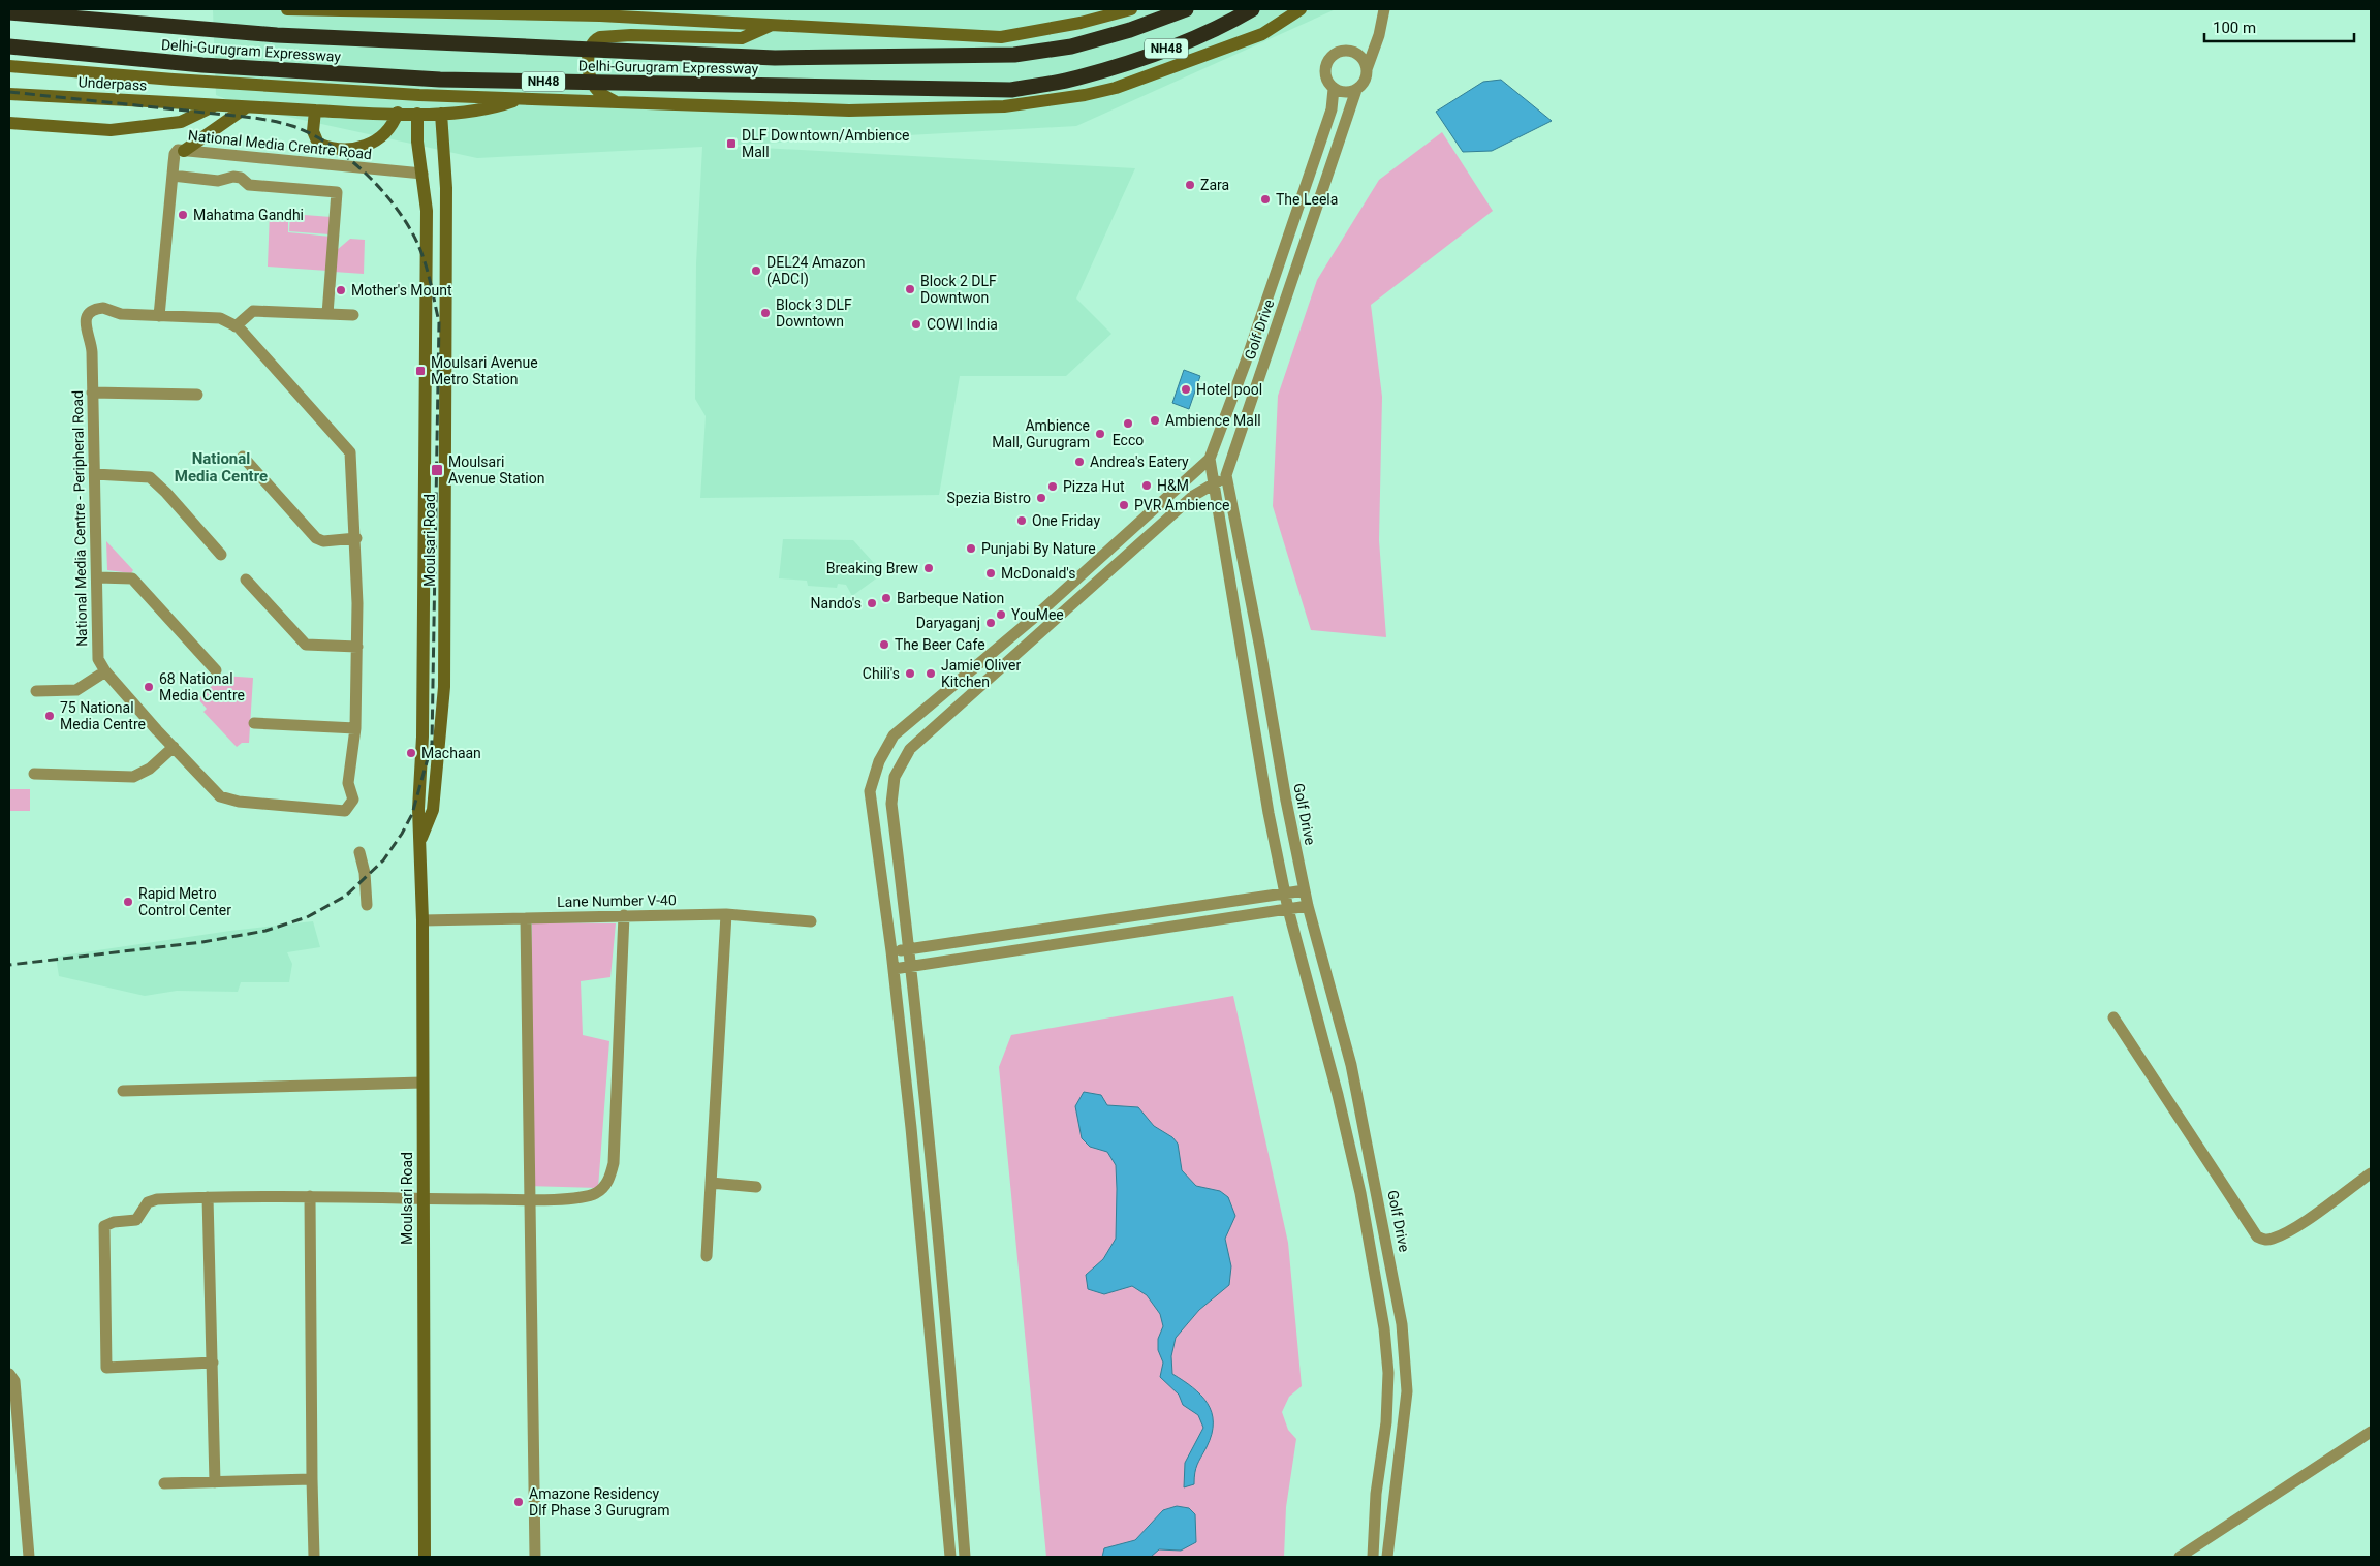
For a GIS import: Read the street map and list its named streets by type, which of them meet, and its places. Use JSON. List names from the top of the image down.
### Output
{
  "streets": {
    "highway": ["NH48", "Delhi-Gurugram Expressway"],
    "main road": ["Underpass", "Moulsari Road"],
    "street": [
      "National Media Crentre Road",
      "Golf Drive",
      "National Media Centre - Peripheral Road",
      "Lane Number V-40"
    ]
  },
  "crossings": [
    ["Underpass", "Moulsari Road"],
    ["National Media Crentre Road", "National Media Centre - Peripheral Road"],
    ["National Media Crentre Road", "Moulsari Road"],
    ["Moulsari Road", "Lane Number V-40"]
  ],
  "districts": ["National Media Centre"],
  "places": {
    "transit": ["DLF Downtown/Ambience Mall", "Moulsari Avenue Metro Station", "Moulsari Avenue Station"],
    "other": [
      "Zara",
      "The Leela",
      "Mahatma Gandhi",
      "DEL24 Amazon (ADCI)",
      "Block 2 DLF Downtwon",
      "Mother's Mount",
      "Block 3 DLF Downtown",
      "COWI India",
      "Hotel pool",
      "Ambience Mall",
      "Ecco",
      "Ambience Mall, Gurugram",
      "Andrea's Eatery",
      "H&M",
      "Pizza Hut",
      "Spezia Bistro",
      "PVR Ambience",
      "One Friday",
      "Punjabi By Nature",
      "Breaking Brew",
      "McDonald's",
      "Barbeque Nation",
      "Nando's",
      "YouMee",
      "Daryaganj",
      "The Beer Cafe",
      "Chili's",
      "Jamie Oliver Kitchen",
      "68 National Media Centre",
      "75 National Media Centre",
      "Machaan",
      "Rapid Metro Control Center",
      "Amazone Residency Dlf Phase 3 Gurugram"
    ]
  },
  "scale_bar": "100 m"
}
